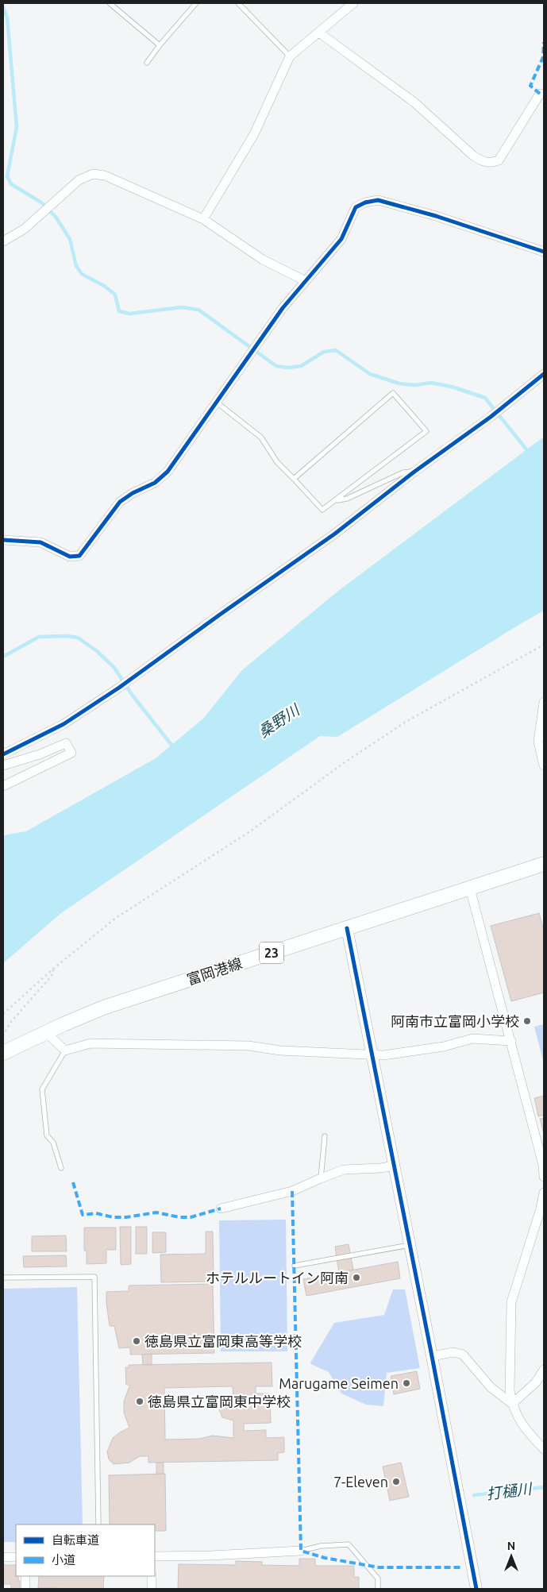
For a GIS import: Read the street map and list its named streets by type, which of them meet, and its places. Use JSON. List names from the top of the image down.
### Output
{
  "streets": {
    "main road": ["23", "富岡港線"]
  },
  "water": ["桑野川", "打樋川"],
  "places": [
    "阿南市立富岡小学校",
    "ホテルルートイン阿南",
    "徳島県立富岡東高等学校",
    "Marugame Seimen",
    "徳島県立富岡東中学校",
    "7-Eleven"
  ],
  "legend": ["自転車道", "小道"],
  "north": "top"
}
